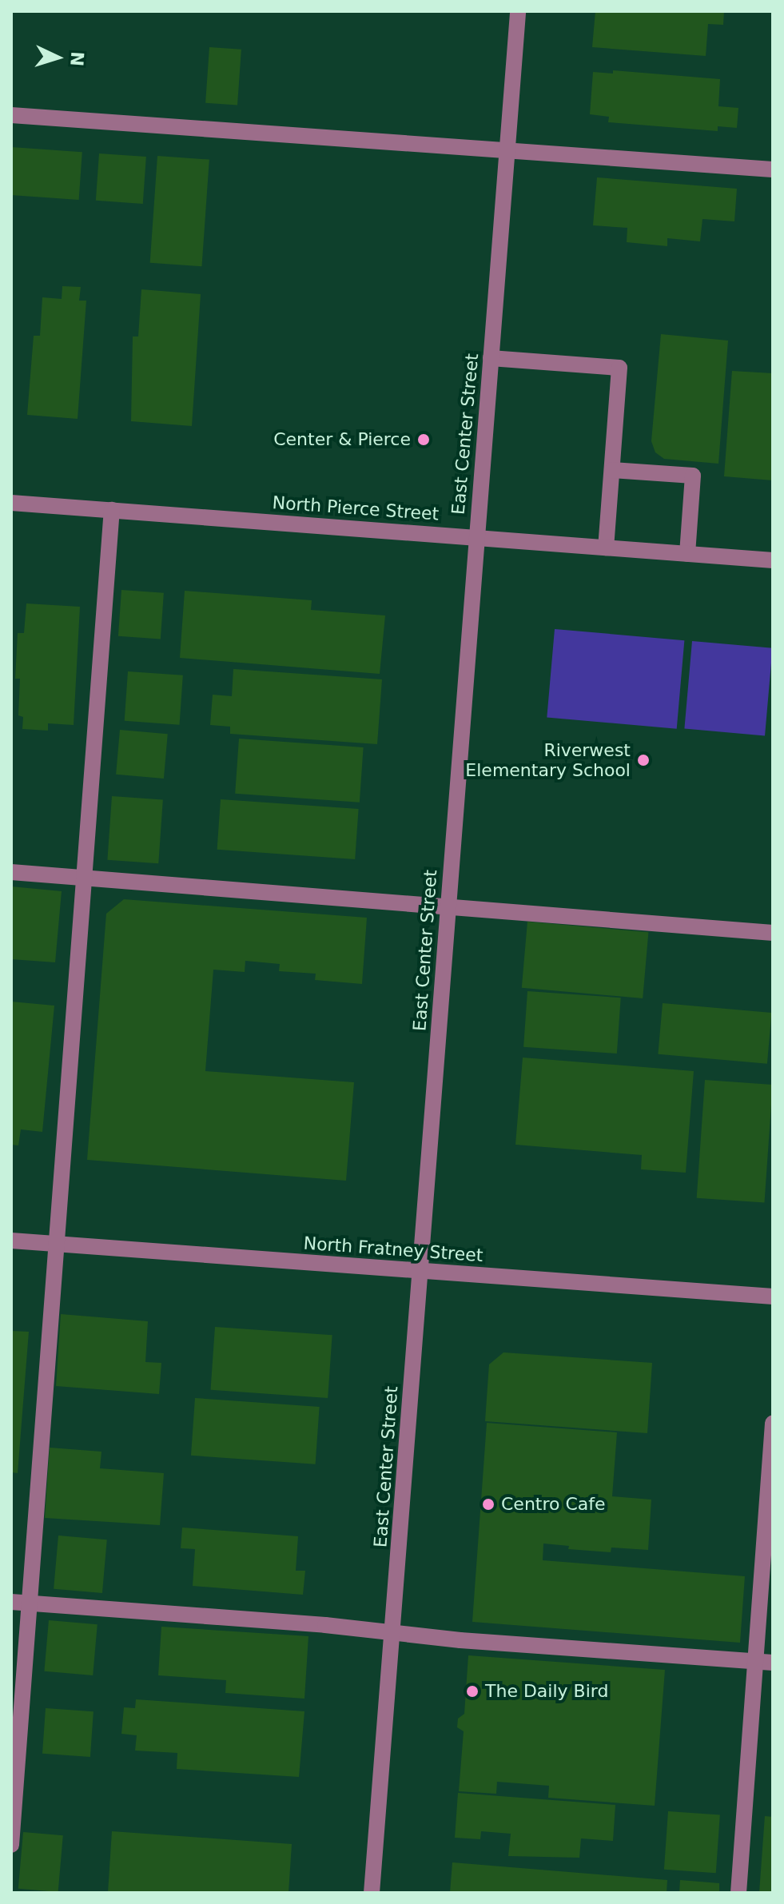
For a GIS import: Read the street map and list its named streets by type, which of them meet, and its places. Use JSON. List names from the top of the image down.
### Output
{
  "streets": {
    "street": ["East Center Street", "North Pierce Street", "North Fratney Street"]
  },
  "crossings": [
    ["East Center Street", "North Pierce Street"],
    ["East Center Street", "North Fratney Street"]
  ],
  "places": [
    "Center & Pierce",
    "Riverwest Elementary School",
    "Centro Cafe",
    "The Daily Bird"
  ],
  "north": "right"
}
